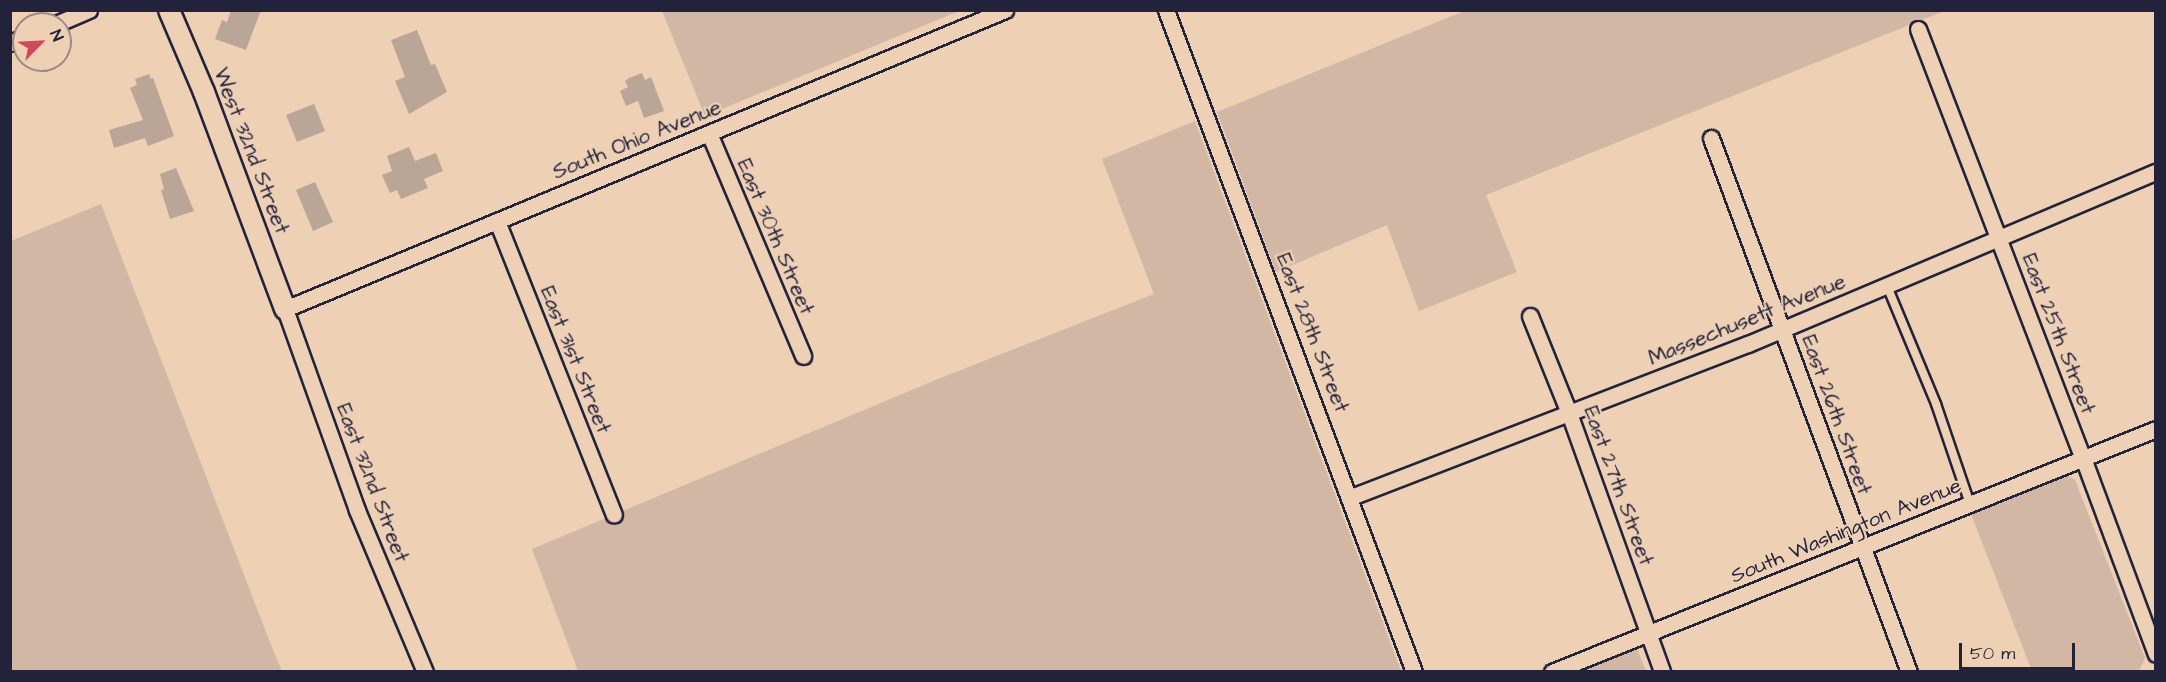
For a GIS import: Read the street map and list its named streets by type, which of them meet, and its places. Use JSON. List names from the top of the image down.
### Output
{
  "streets": {
    "street": [
      "South Ohio Avenue",
      "West 32nd Street",
      "East 30th Street",
      "Massechusett Avenue",
      "East 28th Street",
      "East 25th Street",
      "East 31st Street",
      "East 26th Street",
      "East 32nd Street",
      "East 27th Street",
      "South Washington Avenue"
    ]
  },
  "crossings": [
    ["South Ohio Avenue", "West 32nd Street"],
    ["South Ohio Avenue", "East 30th Street"],
    ["South Ohio Avenue", "East 31st Street"],
    ["South Ohio Avenue", "East 32nd Street"],
    ["West 32nd Street", "East 32nd Street"],
    ["Massechusett Avenue", "East 28th Street"],
    ["Massechusett Avenue", "East 25th Street"],
    ["Massechusett Avenue", "East 26th Street"],
    ["Massechusett Avenue", "East 27th Street"],
    ["East 25th Street", "South Washington Avenue"],
    ["East 26th Street", "South Washington Avenue"],
    ["East 27th Street", "South Washington Avenue"]
  ],
  "scale_bar": "50 m",
  "north": "top right"
}
